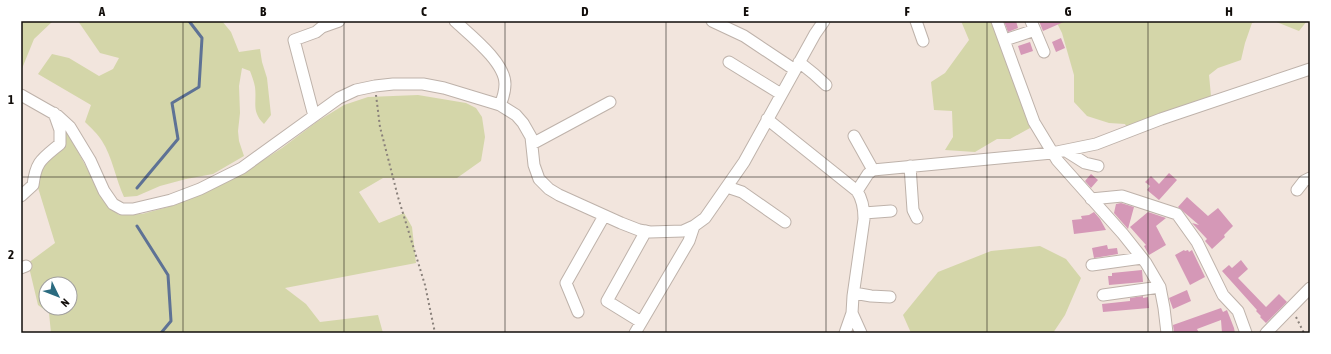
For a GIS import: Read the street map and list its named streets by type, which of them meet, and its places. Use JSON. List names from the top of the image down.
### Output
{
  "north": "bottom right",
  "grid": {
    "columns": [
      "A",
      "B",
      "C",
      "D",
      "E",
      "F",
      "G",
      "H"
    ],
    "rows": ["1", "2"]
  }
}
